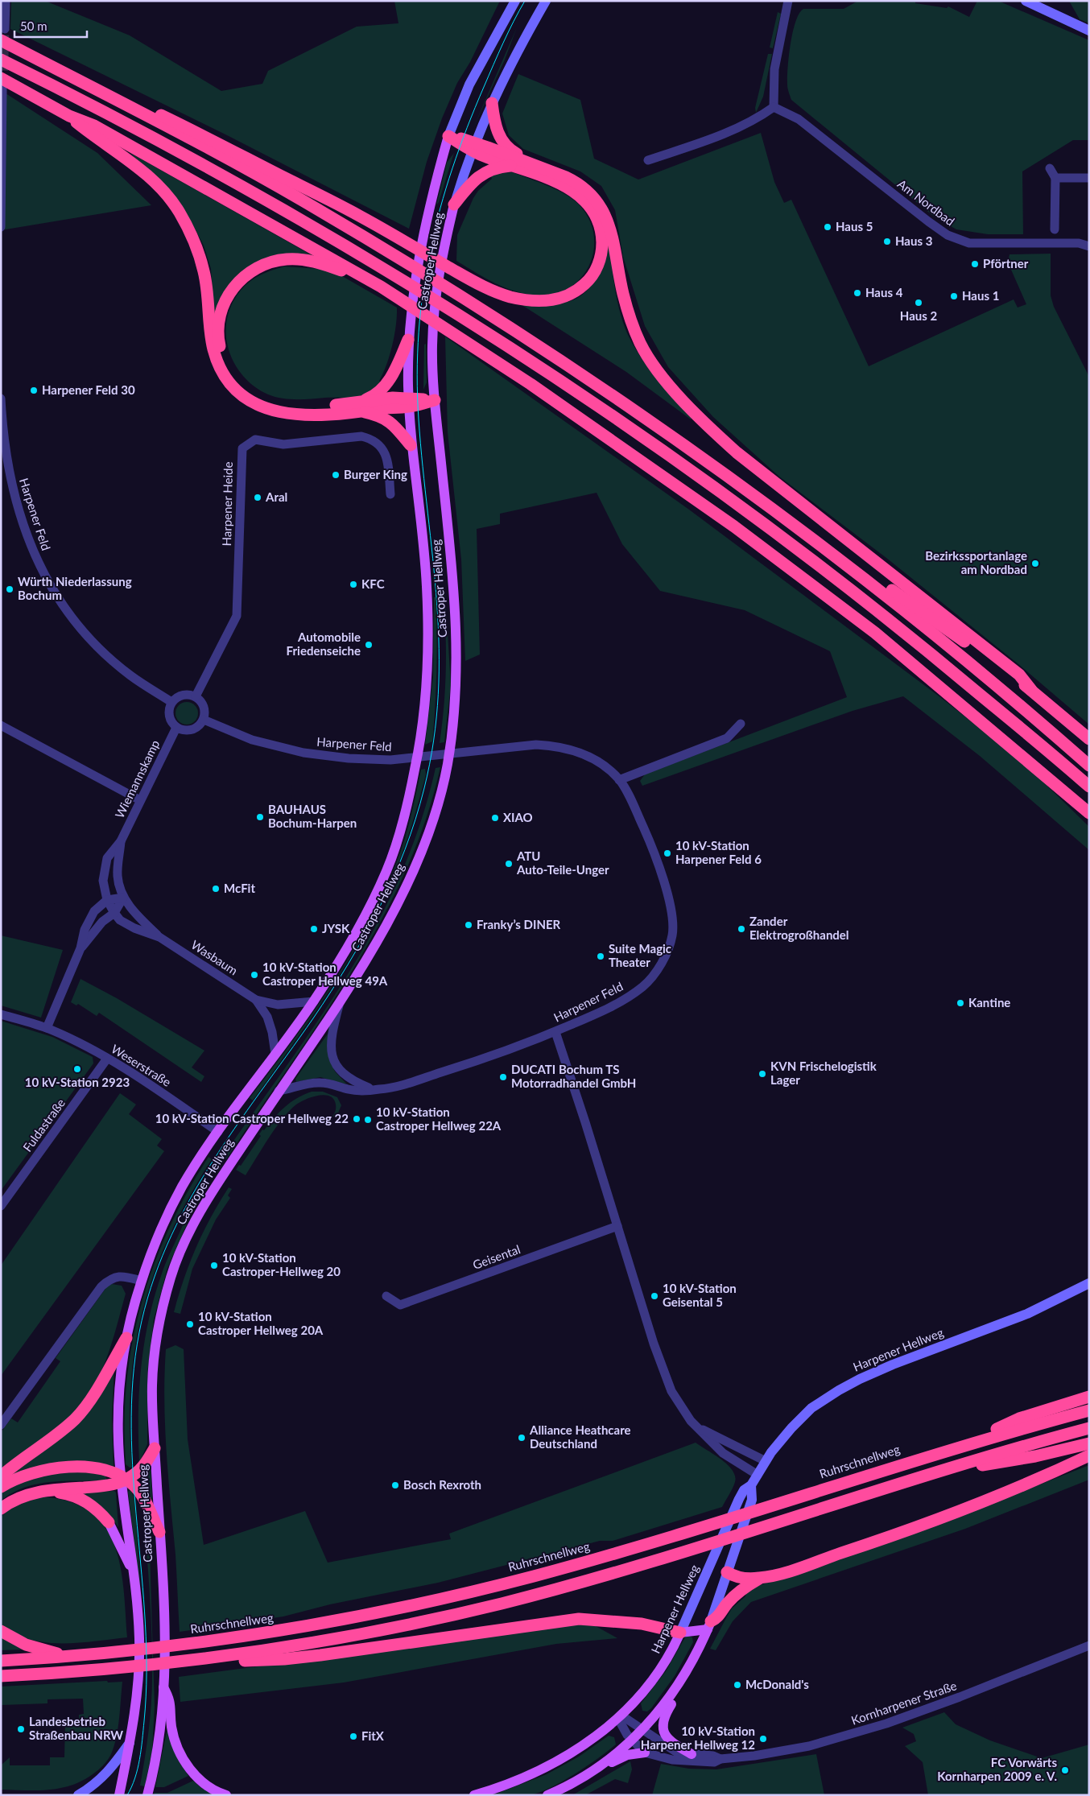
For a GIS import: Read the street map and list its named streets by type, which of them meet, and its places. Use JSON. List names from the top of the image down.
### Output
{
  "streets": {
    "highway": ["Ruhrschnellweg"],
    "main road": ["Castroper Hellweg", "Harpener Hellweg"],
    "street": [
      "Am Nordbad",
      "Harpener Heide",
      "Harpener Feld",
      "Wiemannskamp",
      "Wasbaum",
      "Weserstraße",
      "Fuldastraße",
      "Geisental",
      "Kornharpener Straße"
    ]
  },
  "crossings": [
    ["Castroper Hellweg", "Harpener Feld"],
    ["Castroper Hellweg", "Wasbaum"],
    ["Castroper Hellweg", "Weserstraße"],
    ["Harpener Heide", "Harpener Feld"],
    ["Harpener Heide", "Wiemannskamp"],
    ["Harpener Feld", "Wiemannskamp"],
    ["Wiemannskamp", "Wasbaum"],
    ["Weserstraße", "Fuldastraße"],
    ["Harpener Hellweg", "Kornharpener Straße"]
  ],
  "places": [
    "Haus 5",
    "Haus 3",
    "Pförtner",
    "Haus 4",
    "Haus 1",
    "Haus 2",
    "Harpener Feld 30",
    "Burger King",
    "Aral",
    "Bezirkssportanlage am Nordbad",
    "KFC",
    "Würth Niederlassung Bochum",
    "Automobile Friedenseiche",
    "BAUHAUS Bochum-Harpen",
    "XIAO",
    "10 kV-Station Harpener Feld 6",
    "ATU Auto-Teile-Unger",
    "McFit",
    "Franky’s DINER",
    "JYSK",
    "Zander Elektrogroßhandel",
    "Suite Magic Theater",
    "10 kV-Station Castroper Hellweg 49A",
    "Kantine",
    "10 kV-Station 2923",
    "KVN Frischelogistik Lager",
    "DUCATI Bochum TS Motorradhandel GmbH",
    "10 kV-Station Castroper Hellweg 22",
    "10 kV-Station Castroper Hellweg 22A",
    "10 kV-Station Castroper-Hellweg 20",
    "10 kV-Station Geisental 5",
    "10 kV-Station Castroper Hellweg 20A",
    "Alliance Heathcare Deutschland",
    "Bosch Rexroth",
    "McDonald's",
    "Landesbetrieb Straßenbau NRW",
    "FitX",
    "10 kV-Station Harpener Hellweg 12",
    "FC Vorwärts Kornharpen 2009 e. V."
  ],
  "scale_bar": "50 m"
}
